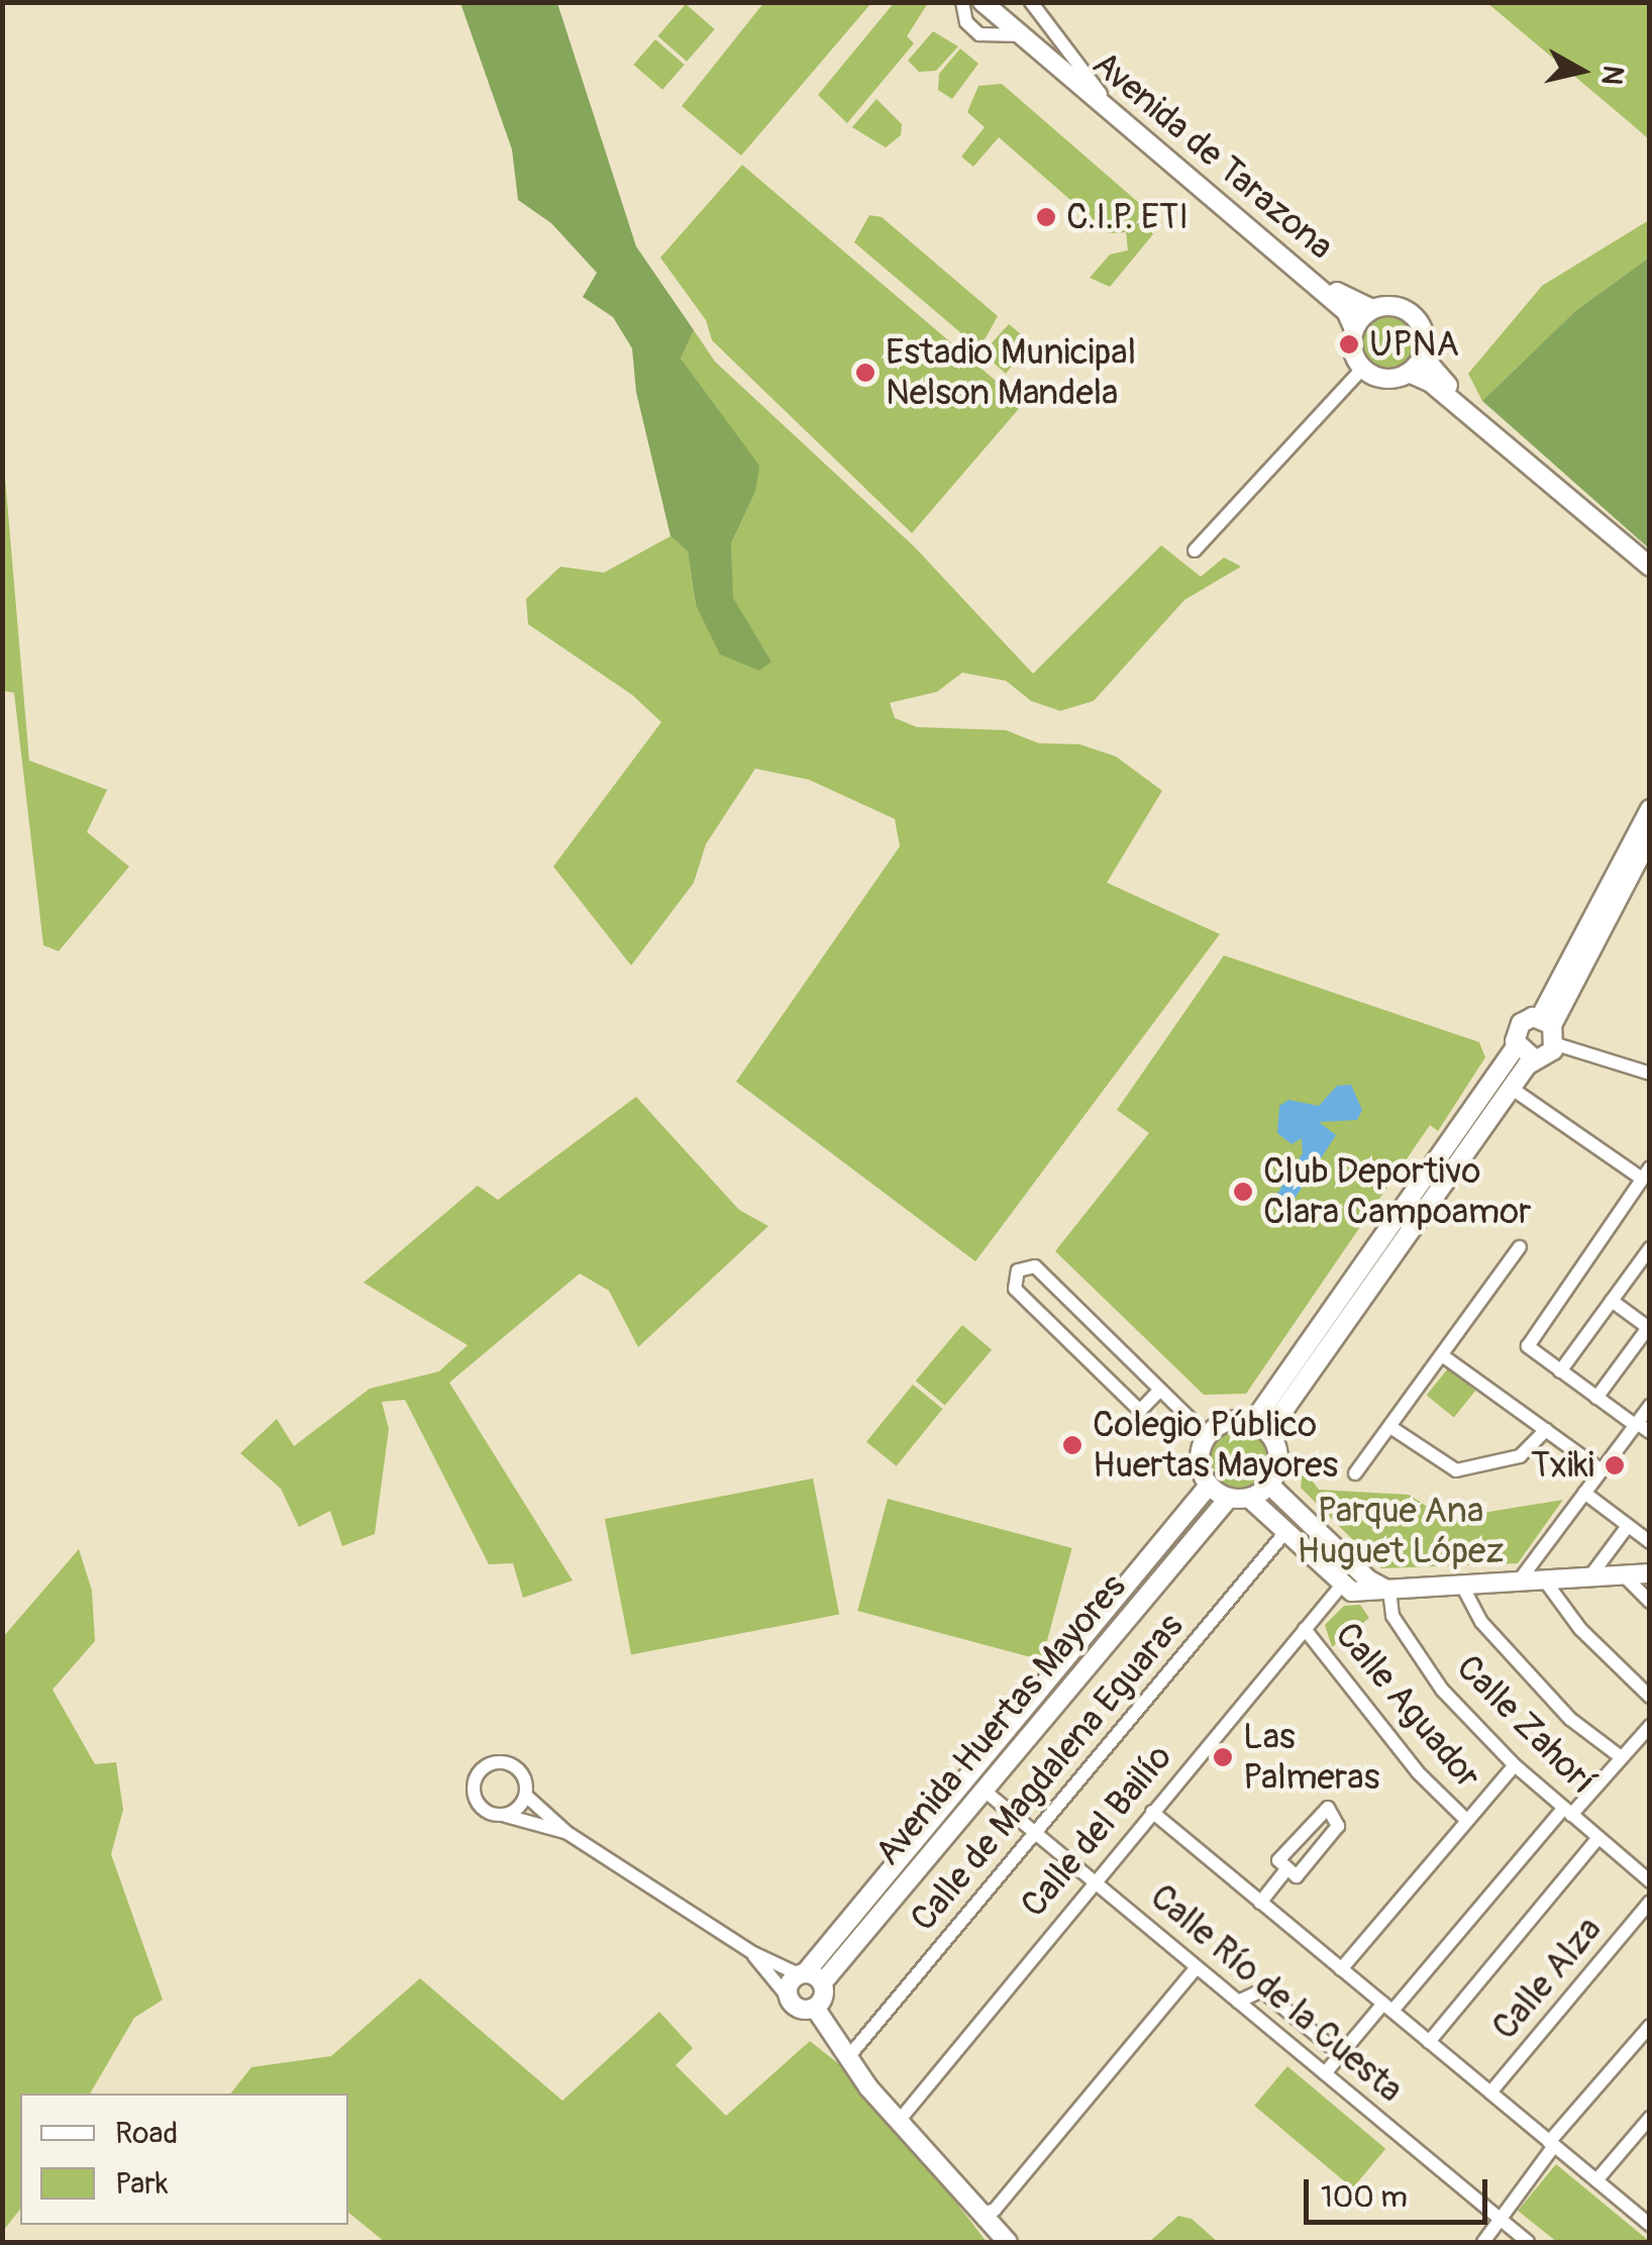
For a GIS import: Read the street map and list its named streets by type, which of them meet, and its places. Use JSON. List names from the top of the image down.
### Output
{
  "streets": {
    "street": [
      "Avenida de Tarazona",
      "Calle Aguador",
      "Avenida Huertas Mayores",
      "Calle Zahorí",
      "Calle de Magdalena Eguaras",
      "Calle del Bailío",
      "Calle Alza",
      "Calle Río de la Cuesta"
    ]
  },
  "crossings": [
    ["Calle Aguador", "Calle del Bailío"],
    ["Avenida Huertas Mayores", "Calle Río de la Cuesta"],
    ["Calle de Magdalena Eguaras", "Calle Río de la Cuesta"],
    ["Calle del Bailío", "Calle Río de la Cuesta"]
  ],
  "parks": ["Parque Ana Huguet López"],
  "places": [
    "C.I.P. ETI",
    "UPNA",
    "Estadio Municipal Nelson Mandela",
    "Club Deportivo Clara Campoamor",
    "Colegio Público Huertas Mayores",
    "Txiki",
    "Las Palmeras"
  ],
  "legend": ["Road", "Park"],
  "scale_bar": "100 m",
  "north": "right"
}
